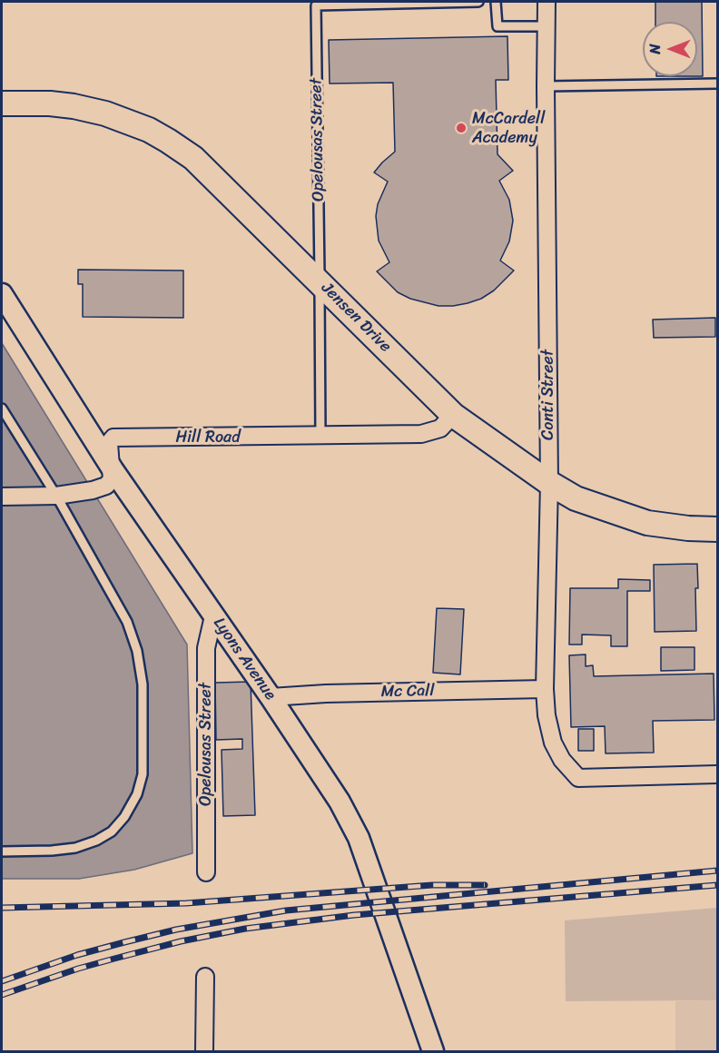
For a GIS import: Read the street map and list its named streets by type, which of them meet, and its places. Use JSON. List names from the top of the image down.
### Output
{
  "streets": {
    "main road": ["Jensen Drive"],
    "street": [
      "Opelousas Street",
      "Conti Street",
      "Hill Road",
      "Lyons Avenue",
      "Mc Call"
    ]
  },
  "crossings": [
    ["Opelousas Street", "Jensen Drive"],
    ["Opelousas Street", "Hill Road"],
    ["Opelousas Street", "Lyons Avenue"],
    ["Jensen Drive", "Conti Street"],
    ["Jensen Drive", "Hill Road"],
    ["Conti Street", "Mc Call"],
    ["Hill Road", "Lyons Avenue"],
    ["Lyons Avenue", "Mc Call"]
  ],
  "places": ["McCardell Academy"],
  "north": "left"
}
